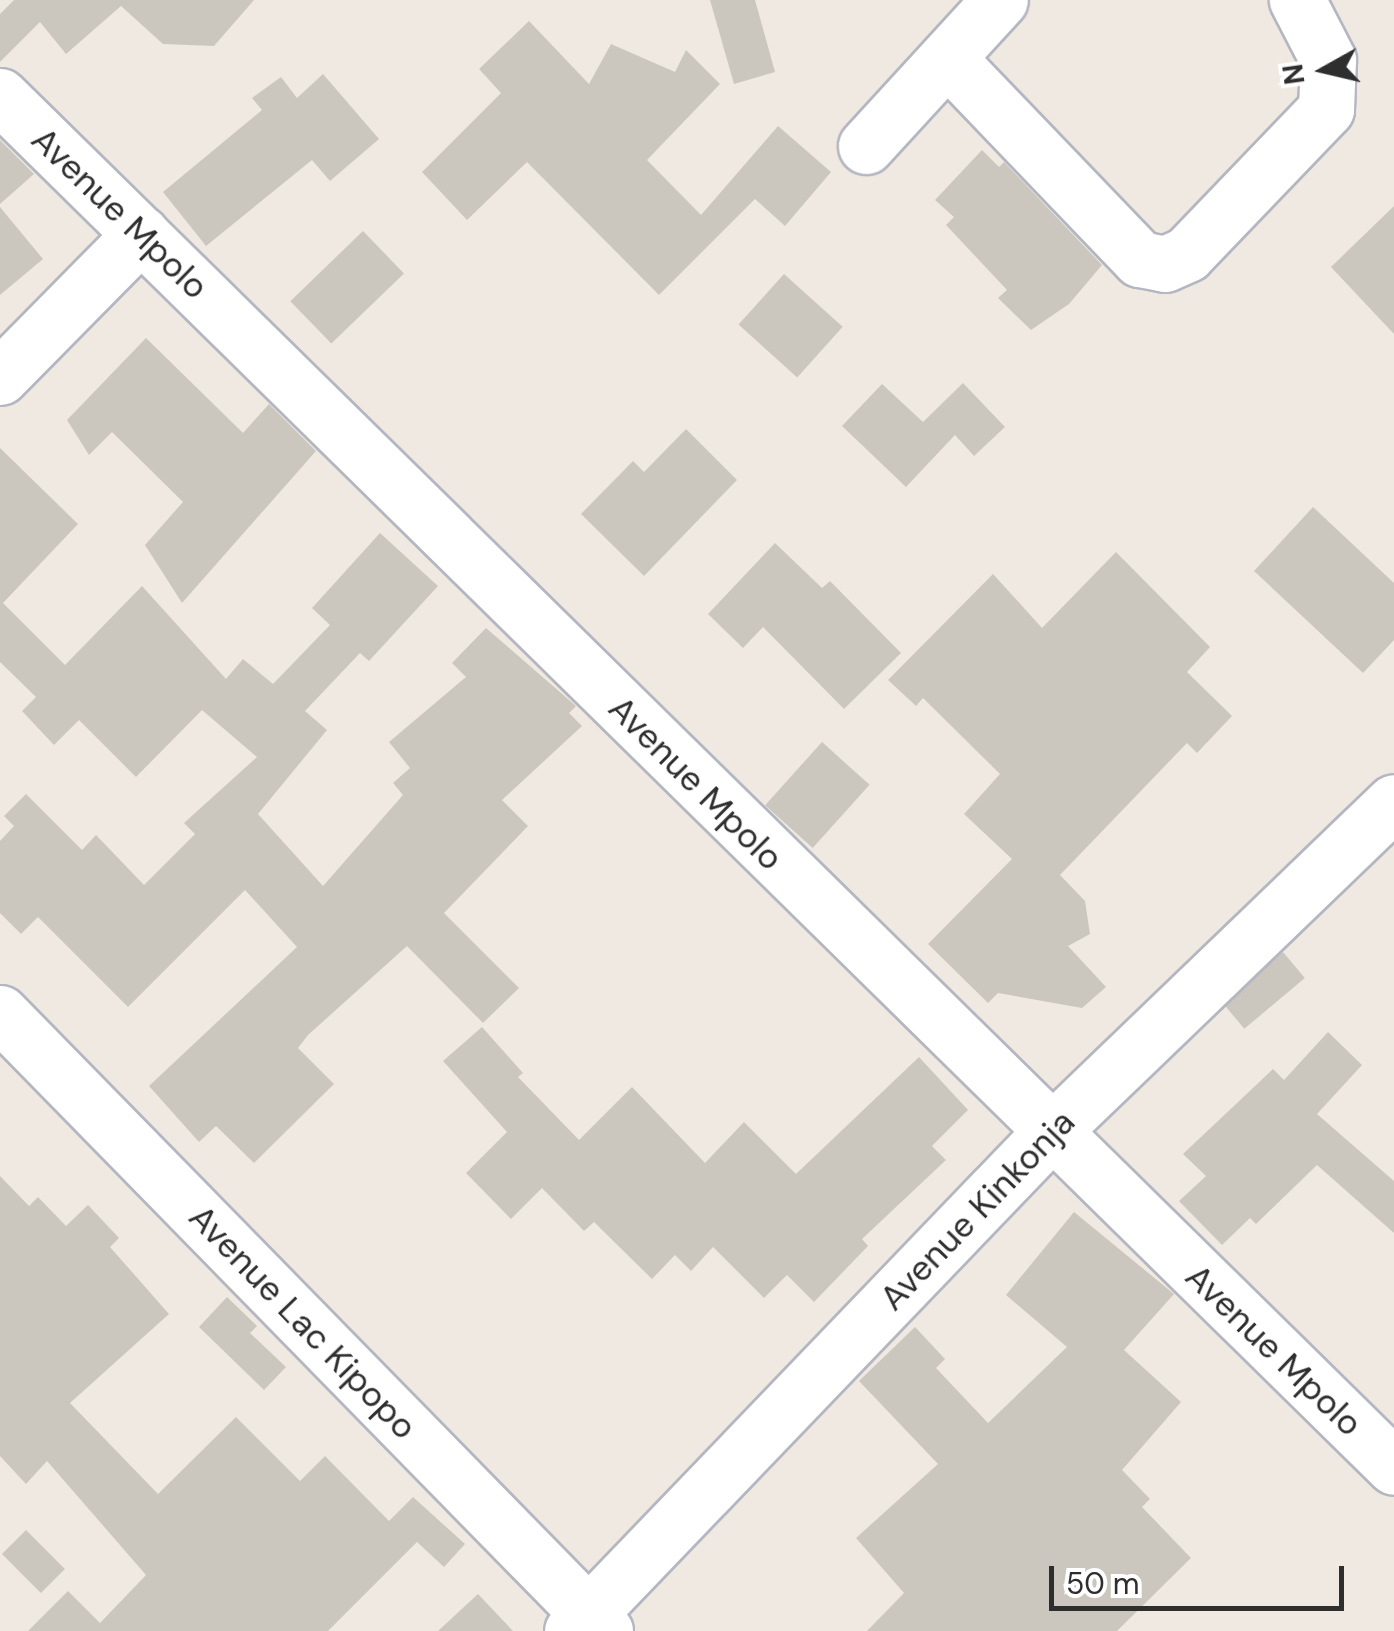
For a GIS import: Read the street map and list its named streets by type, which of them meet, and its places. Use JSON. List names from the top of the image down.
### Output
{
  "streets": {
    "street": ["Avenue Mpolo", "Avenue Kinkonja", "Avenue Lac Kipopo"]
  },
  "crossings": [
    ["Avenue Mpolo", "Avenue Kinkonja"],
    ["Avenue Kinkonja", "Avenue Lac Kipopo"]
  ],
  "scale_bar": "50 m",
  "north": "left"
}
